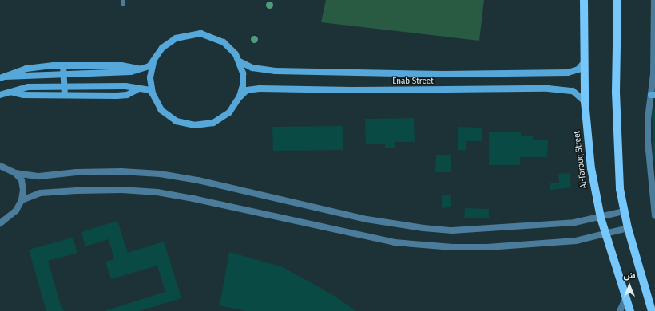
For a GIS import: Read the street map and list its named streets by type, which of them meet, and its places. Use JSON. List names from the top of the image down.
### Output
{
  "streets": {
    "main road": ["Al-Farouq Street"],
    "street": ["Enab Street"]
  },
  "crossings": [
    ["Enab Street", "Al-Farouq Street"]
  ],
  "north": "top"
}
